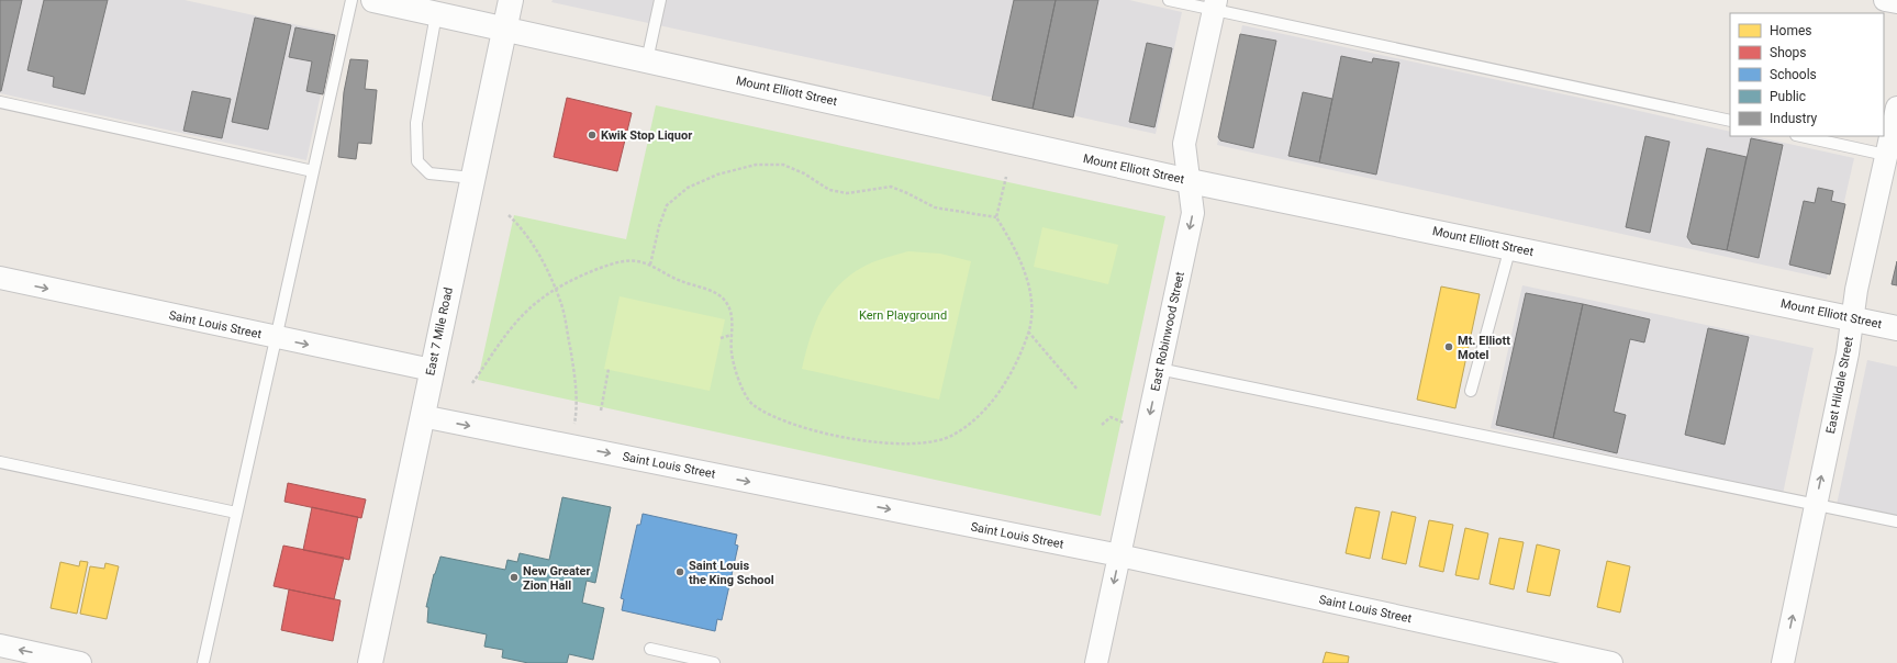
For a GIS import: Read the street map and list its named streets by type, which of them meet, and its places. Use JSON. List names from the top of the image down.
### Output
{
  "streets": {
    "street": [
      "Mount Elliott Street",
      "Saint Louis Street",
      "East 7 Mile Road",
      "East Robinwood Street",
      "East Hildale Street"
    ]
  },
  "crossings": [
    ["Mount Elliott Street", "East 7 Mile Road"],
    ["Mount Elliott Street", "East Robinwood Street"],
    ["Mount Elliott Street", "East Hildale Street"],
    ["Saint Louis Street", "East 7 Mile Road"],
    ["Saint Louis Street", "East Robinwood Street"]
  ],
  "one_way": ["Saint Louis Street", "East Robinwood Street", "East Hildale Street"],
  "parks": ["Kern Playground"],
  "places": [
    "Kwik Stop Liquor",
    "Mt. Elliott Motel",
    "Saint Louis the King School",
    "New Greater Zion Hall"
  ],
  "legend": [
    "Homes",
    "Shops",
    "Schools",
    "Public",
    "Industry"
  ]
}
